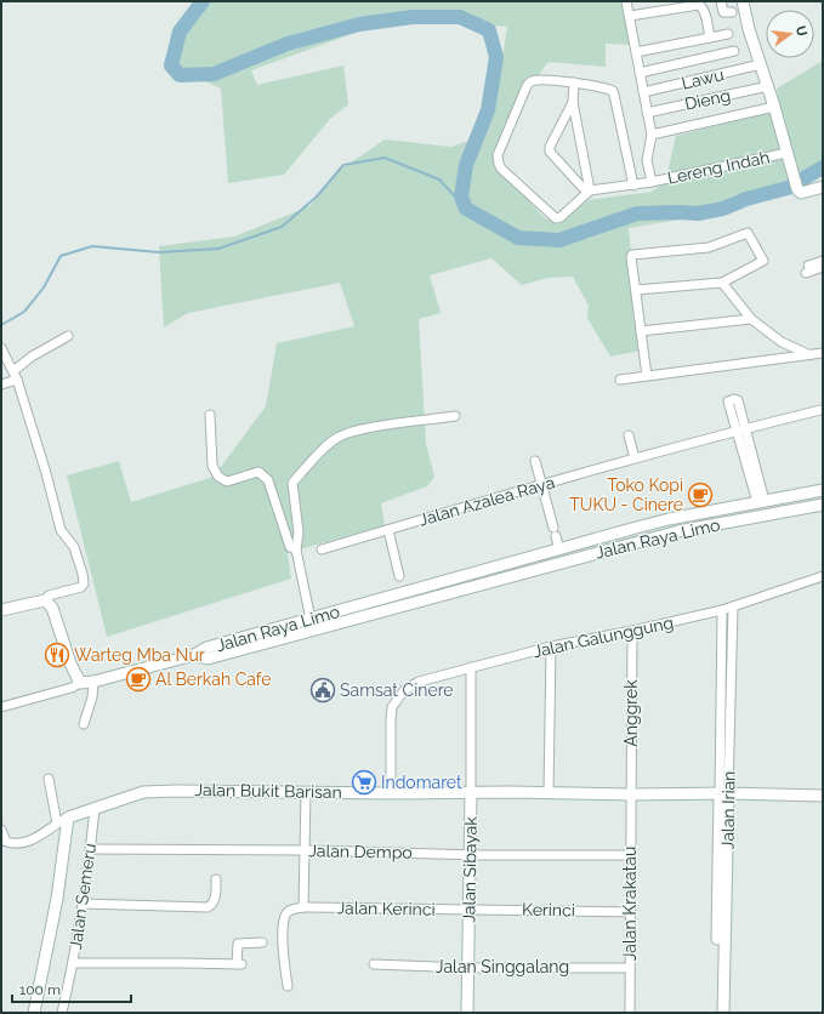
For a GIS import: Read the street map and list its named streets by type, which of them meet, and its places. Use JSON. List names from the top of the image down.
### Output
{
  "streets": {
    "street": [
      "Lawu",
      "Dieng",
      "Lereng Indah",
      "Jalan Azalea Raya",
      "Jalan Raya Limo",
      "Jalan Galunggung",
      "Anggrek",
      "Jalan Bukit Barisan",
      "Jalan Irian",
      "Jalan Dempo",
      "Jalan Sibayak",
      "Jalan Semeru",
      "Jalan Krakatau",
      "Jalan Kerinci",
      "Kerinci",
      "Jalan Singgalang"
    ]
  },
  "crossings": [
    ["Lawu", "Lereng Indah"],
    ["Dieng", "Lereng Indah"],
    ["Jalan Galunggung", "Anggrek"],
    ["Jalan Galunggung", "Jalan Bukit Barisan"],
    ["Jalan Galunggung", "Jalan Irian"],
    ["Jalan Galunggung", "Jalan Sibayak"],
    ["Anggrek", "Jalan Bukit Barisan"],
    ["Anggrek", "Jalan Krakatau"],
    ["Jalan Bukit Barisan", "Jalan Irian"],
    ["Jalan Bukit Barisan", "Jalan Sibayak"],
    ["Jalan Bukit Barisan", "Jalan Semeru"],
    ["Jalan Bukit Barisan", "Jalan Krakatau"],
    ["Jalan Dempo", "Jalan Sibayak"],
    ["Jalan Dempo", "Jalan Semeru"],
    ["Jalan Dempo", "Jalan Krakatau"],
    ["Jalan Sibayak", "Jalan Kerinci"],
    ["Jalan Sibayak", "Kerinci"],
    ["Jalan Sibayak", "Jalan Singgalang"],
    ["Jalan Krakatau", "Kerinci"],
    ["Jalan Krakatau", "Jalan Singgalang"],
    ["Jalan Kerinci", "Kerinci"]
  ],
  "places": {
    "cafe": ["Toko Kopi TUKU - Cinere", "Al Berkah Cafe"],
    "restaurant": ["Warteg Mba Nur"],
    "public building": ["Samsat Cinere"],
    "supermarket": ["Indomaret"]
  },
  "scale_bar": "100 m",
  "north": "right"
}
